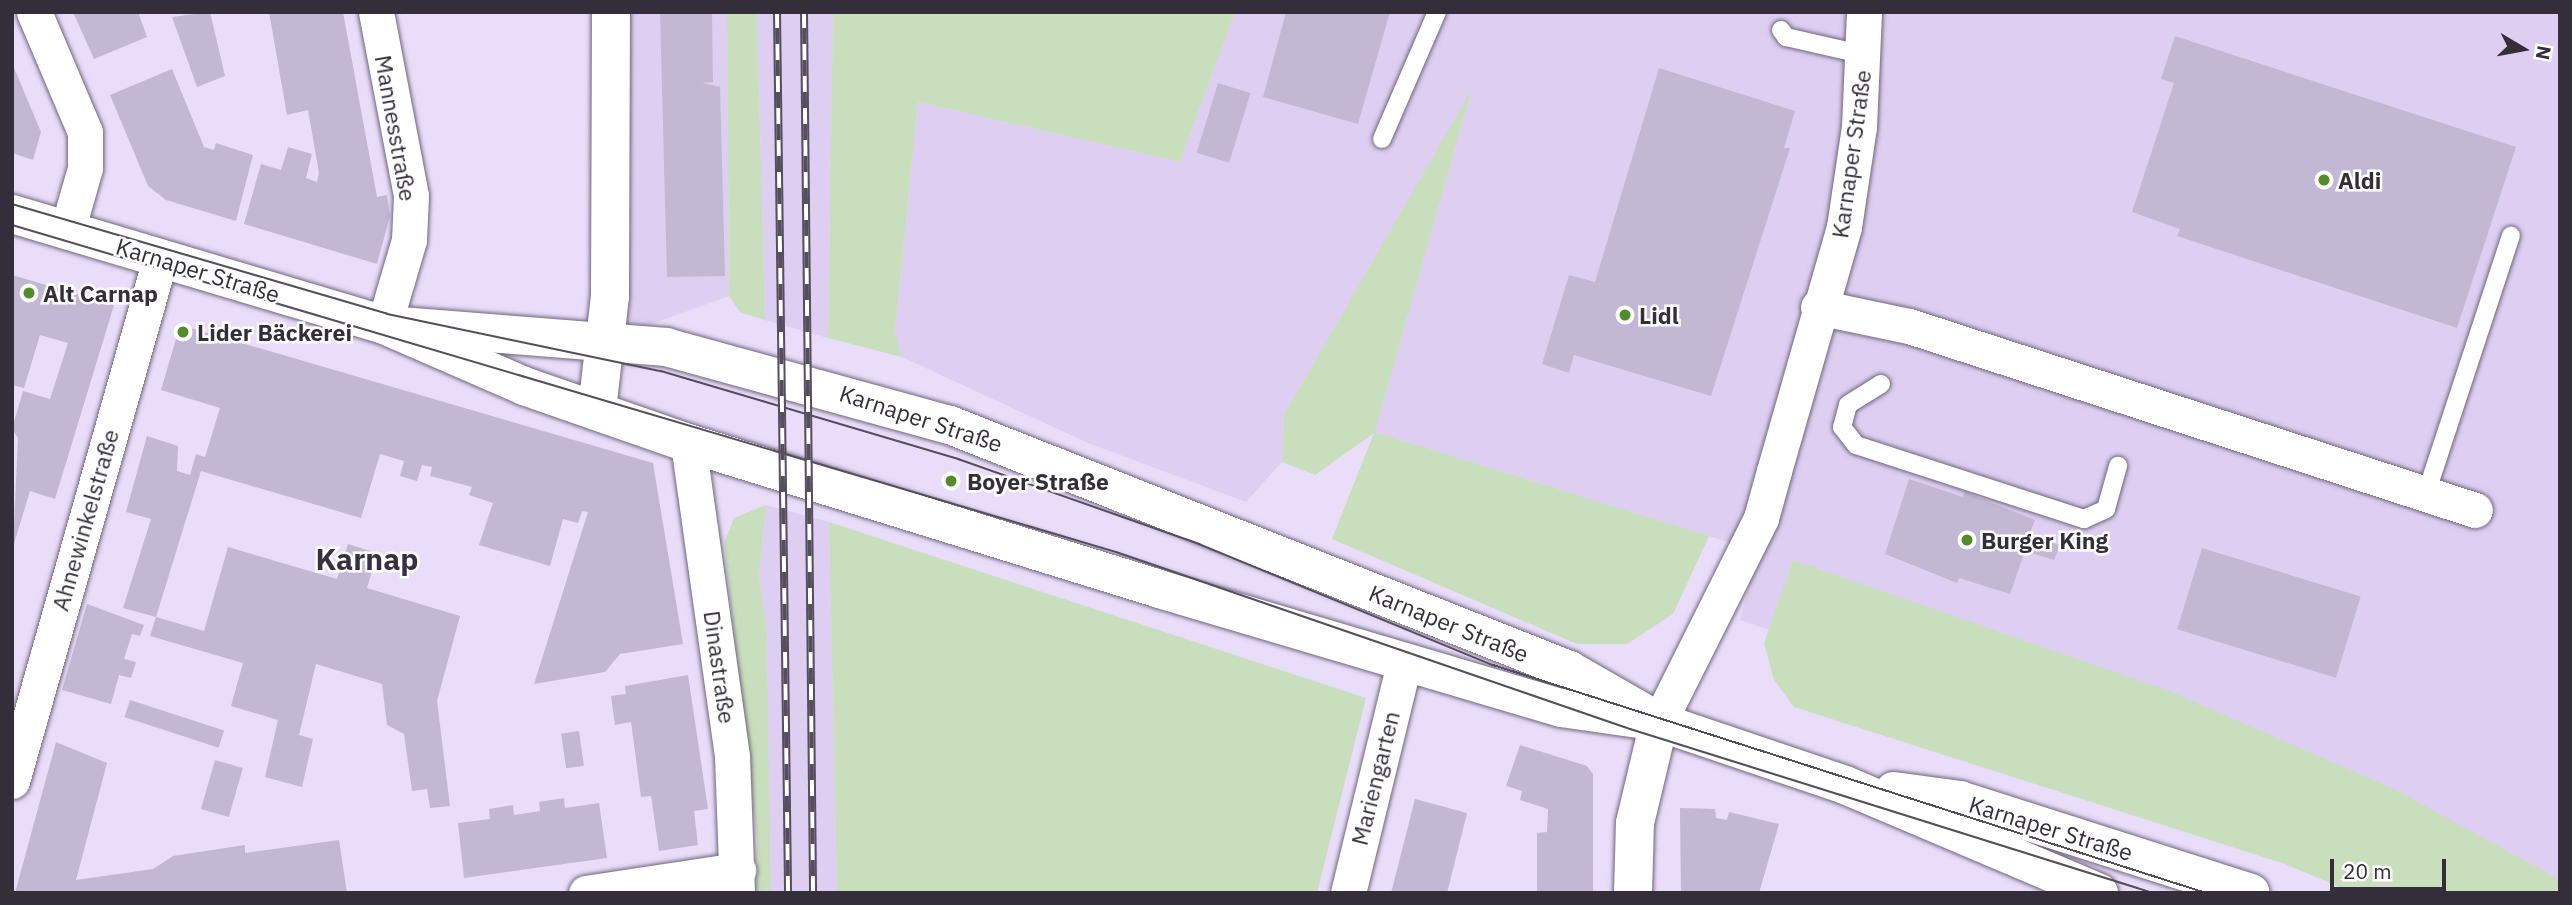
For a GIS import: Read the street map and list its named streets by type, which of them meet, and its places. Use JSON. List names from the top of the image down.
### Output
{
  "streets": {
    "main road": ["Karnaper Straße"],
    "street": [
      "Mannesstraße",
      "Ahnewinkelstraße",
      "Dinastraße",
      "Mariengarten"
    ]
  },
  "crossings": [
    ["Mannesstraße", "Karnaper Straße"],
    ["Karnaper Straße", "Ahnewinkelstraße"],
    ["Karnaper Straße", "Dinastraße"],
    ["Karnaper Straße", "Mariengarten"]
  ],
  "districts": ["Karnap"],
  "places": [
    "Aldi",
    "Alt Carnap",
    "Lidl",
    "Lider Bäckerei",
    "Boyer Straße",
    "Burger King"
  ],
  "scale_bar": "20 m",
  "north": "right"
}
